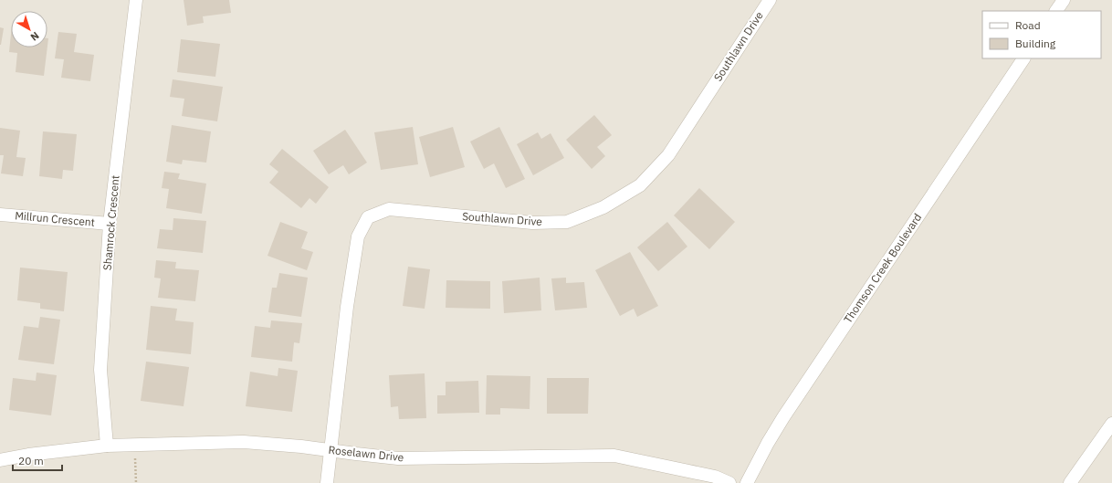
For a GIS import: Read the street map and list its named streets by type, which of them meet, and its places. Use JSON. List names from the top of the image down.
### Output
{
  "streets": {
    "street": [
      "Southlawn Drive",
      "Millrun Crescent",
      "Shamrock Crescent",
      "Thomson Creek Boulevard",
      "Roselawn Drive"
    ]
  },
  "crossings": [
    ["Southlawn Drive", "Roselawn Drive"],
    ["Millrun Crescent", "Shamrock Crescent"],
    ["Shamrock Crescent", "Roselawn Drive"]
  ],
  "legend": ["Road", "Building"],
  "scale_bar": "20 m",
  "north": "bottom right"
}
